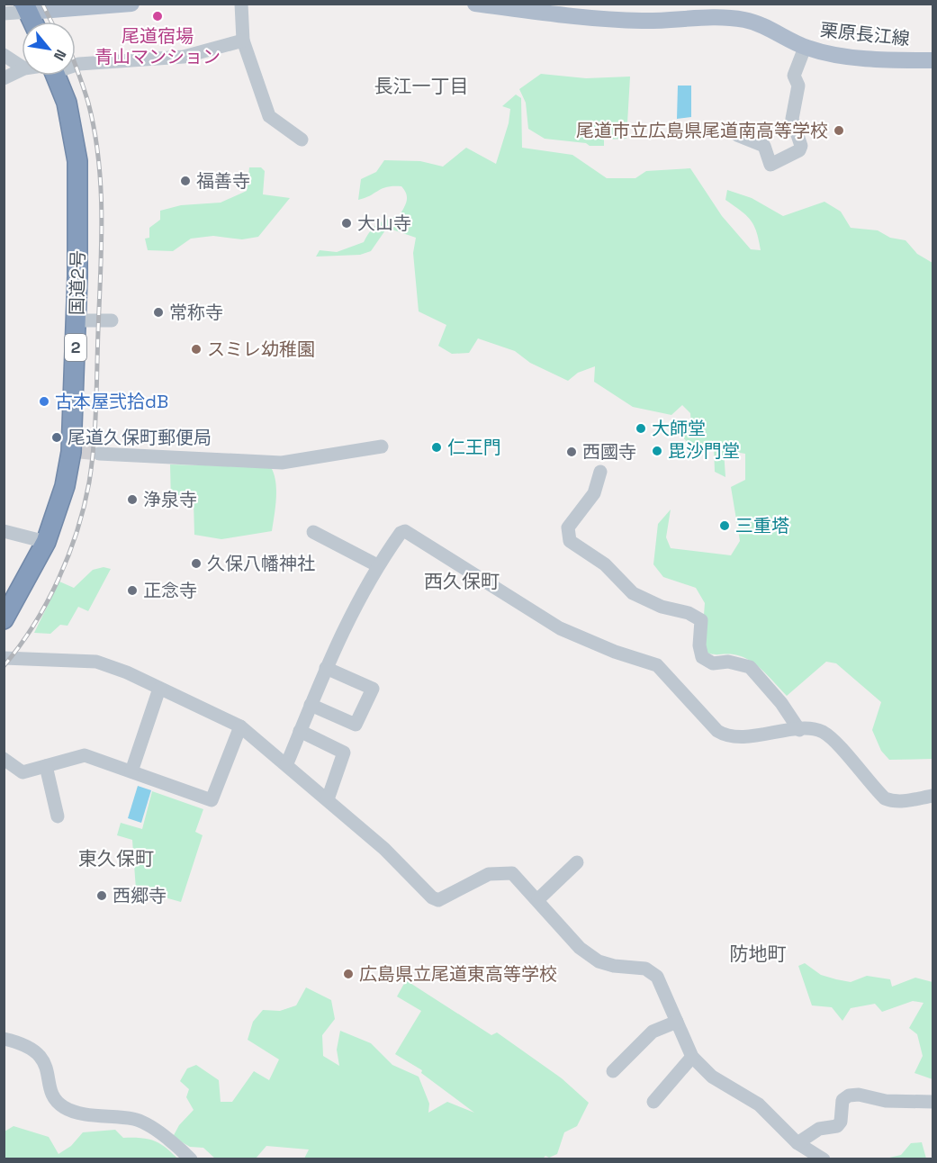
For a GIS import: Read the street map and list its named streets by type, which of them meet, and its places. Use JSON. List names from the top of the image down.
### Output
{
  "streets": {
    "highway": ["国道2号", "2"],
    "main road": ["栗原長江線"]
  },
  "districts": [
    "長江一丁目",
    "西久保町",
    "東久保町",
    "防地町"
  ],
  "places": [
    "尾道宿場 青山マンション",
    "尾道市立広島県尾道南高等学校",
    "福善寺",
    "大山寺",
    "常称寺",
    "スミレ幼稚園",
    "古本屋弐拾dB",
    "大師堂",
    "尾道久保町郵便局",
    "仁王門",
    "毘沙門堂",
    "西國寺",
    "浄泉寺",
    "三重塔",
    "久保八幡神社",
    "正念寺",
    "西郷寺",
    "広島県立尾道東高等学校"
  ],
  "north": "bottom right"
}
